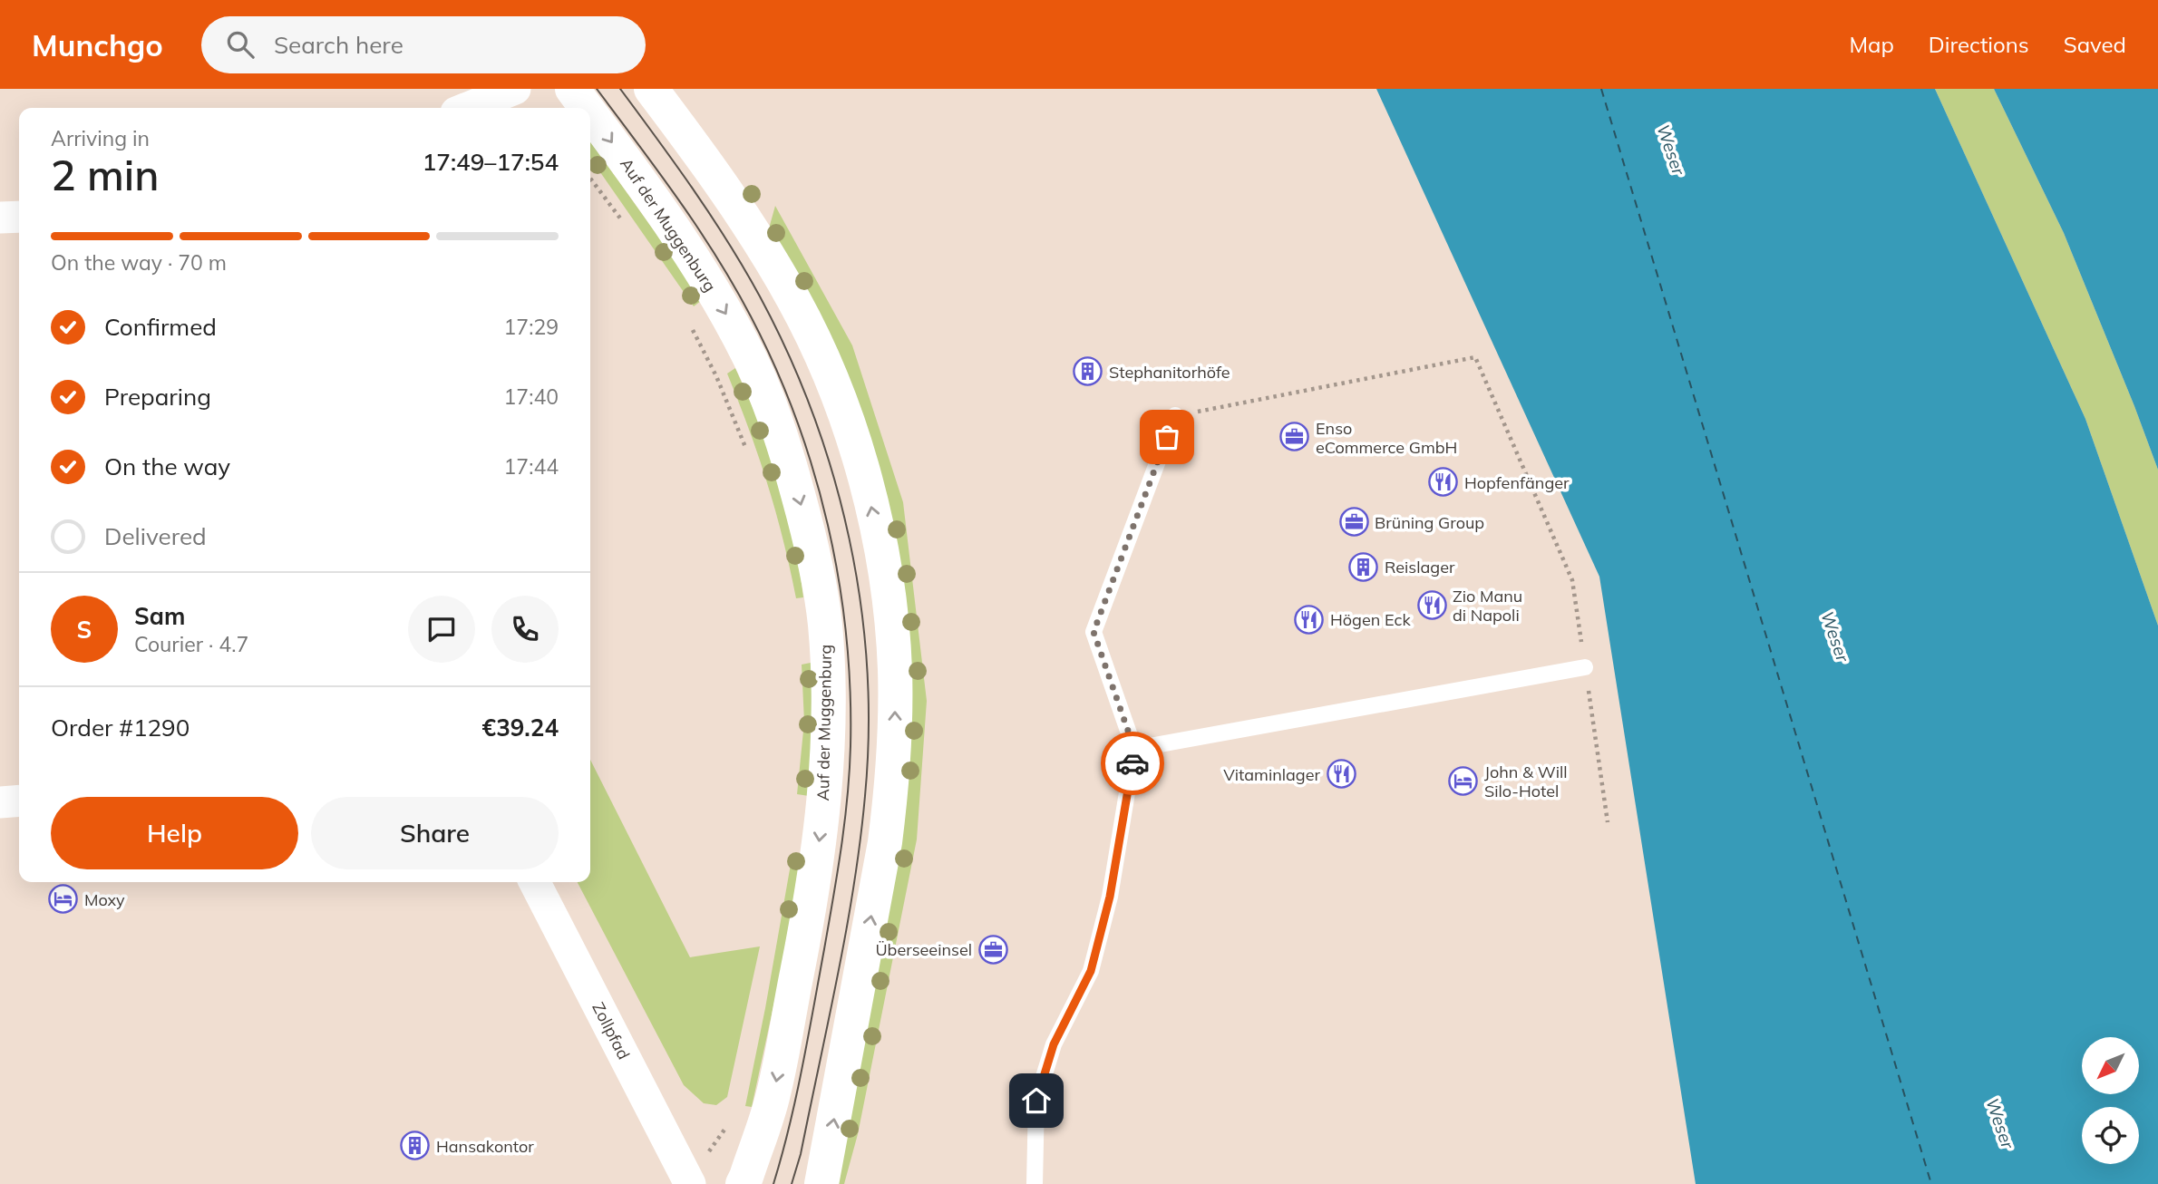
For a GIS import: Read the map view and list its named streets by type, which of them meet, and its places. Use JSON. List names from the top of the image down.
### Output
{
  "streets": {
    "street": ["Auf der Muggenburg", "Zollpfad"]
  },
  "water": ["Weser"],
  "places": {
    "building": ["Stephanitorhöfe", "Reislager", "Hansakontor"],
    "office": ["Enso eCommerce GmbH", "Brüning Group", "Überseeinsel"],
    "restaurant": [
      "Hopfenfänger",
      "Zio Manu di Napoli",
      "Högen Eck",
      "Vitaminlager"
    ],
    "hotel": ["John & Will Silo-Hotel", "Moxy"]
  },
  "north": "bottom left",
  "page": {
    "header": "Munchgo",
    "search": "Search here",
    "nav": ["Map", "Directions", "Saved"],
    "heading": ["2 min", "Arriving in", "17:49–17:54"],
    "panel": [
      "Sam",
      "Courier · 4.7",
      "Order #1290",
      "€39.24"
    ],
    "bar": "On the way · 70 m",
    "list": [
      ["Confirmed", "17:29"],
      ["Preparing", "17:40"],
      ["On the way", "17:44"],
      "Delivered"
    ],
    "round": "S",
    "buttons": ["Help", "Share"]
  }
}
